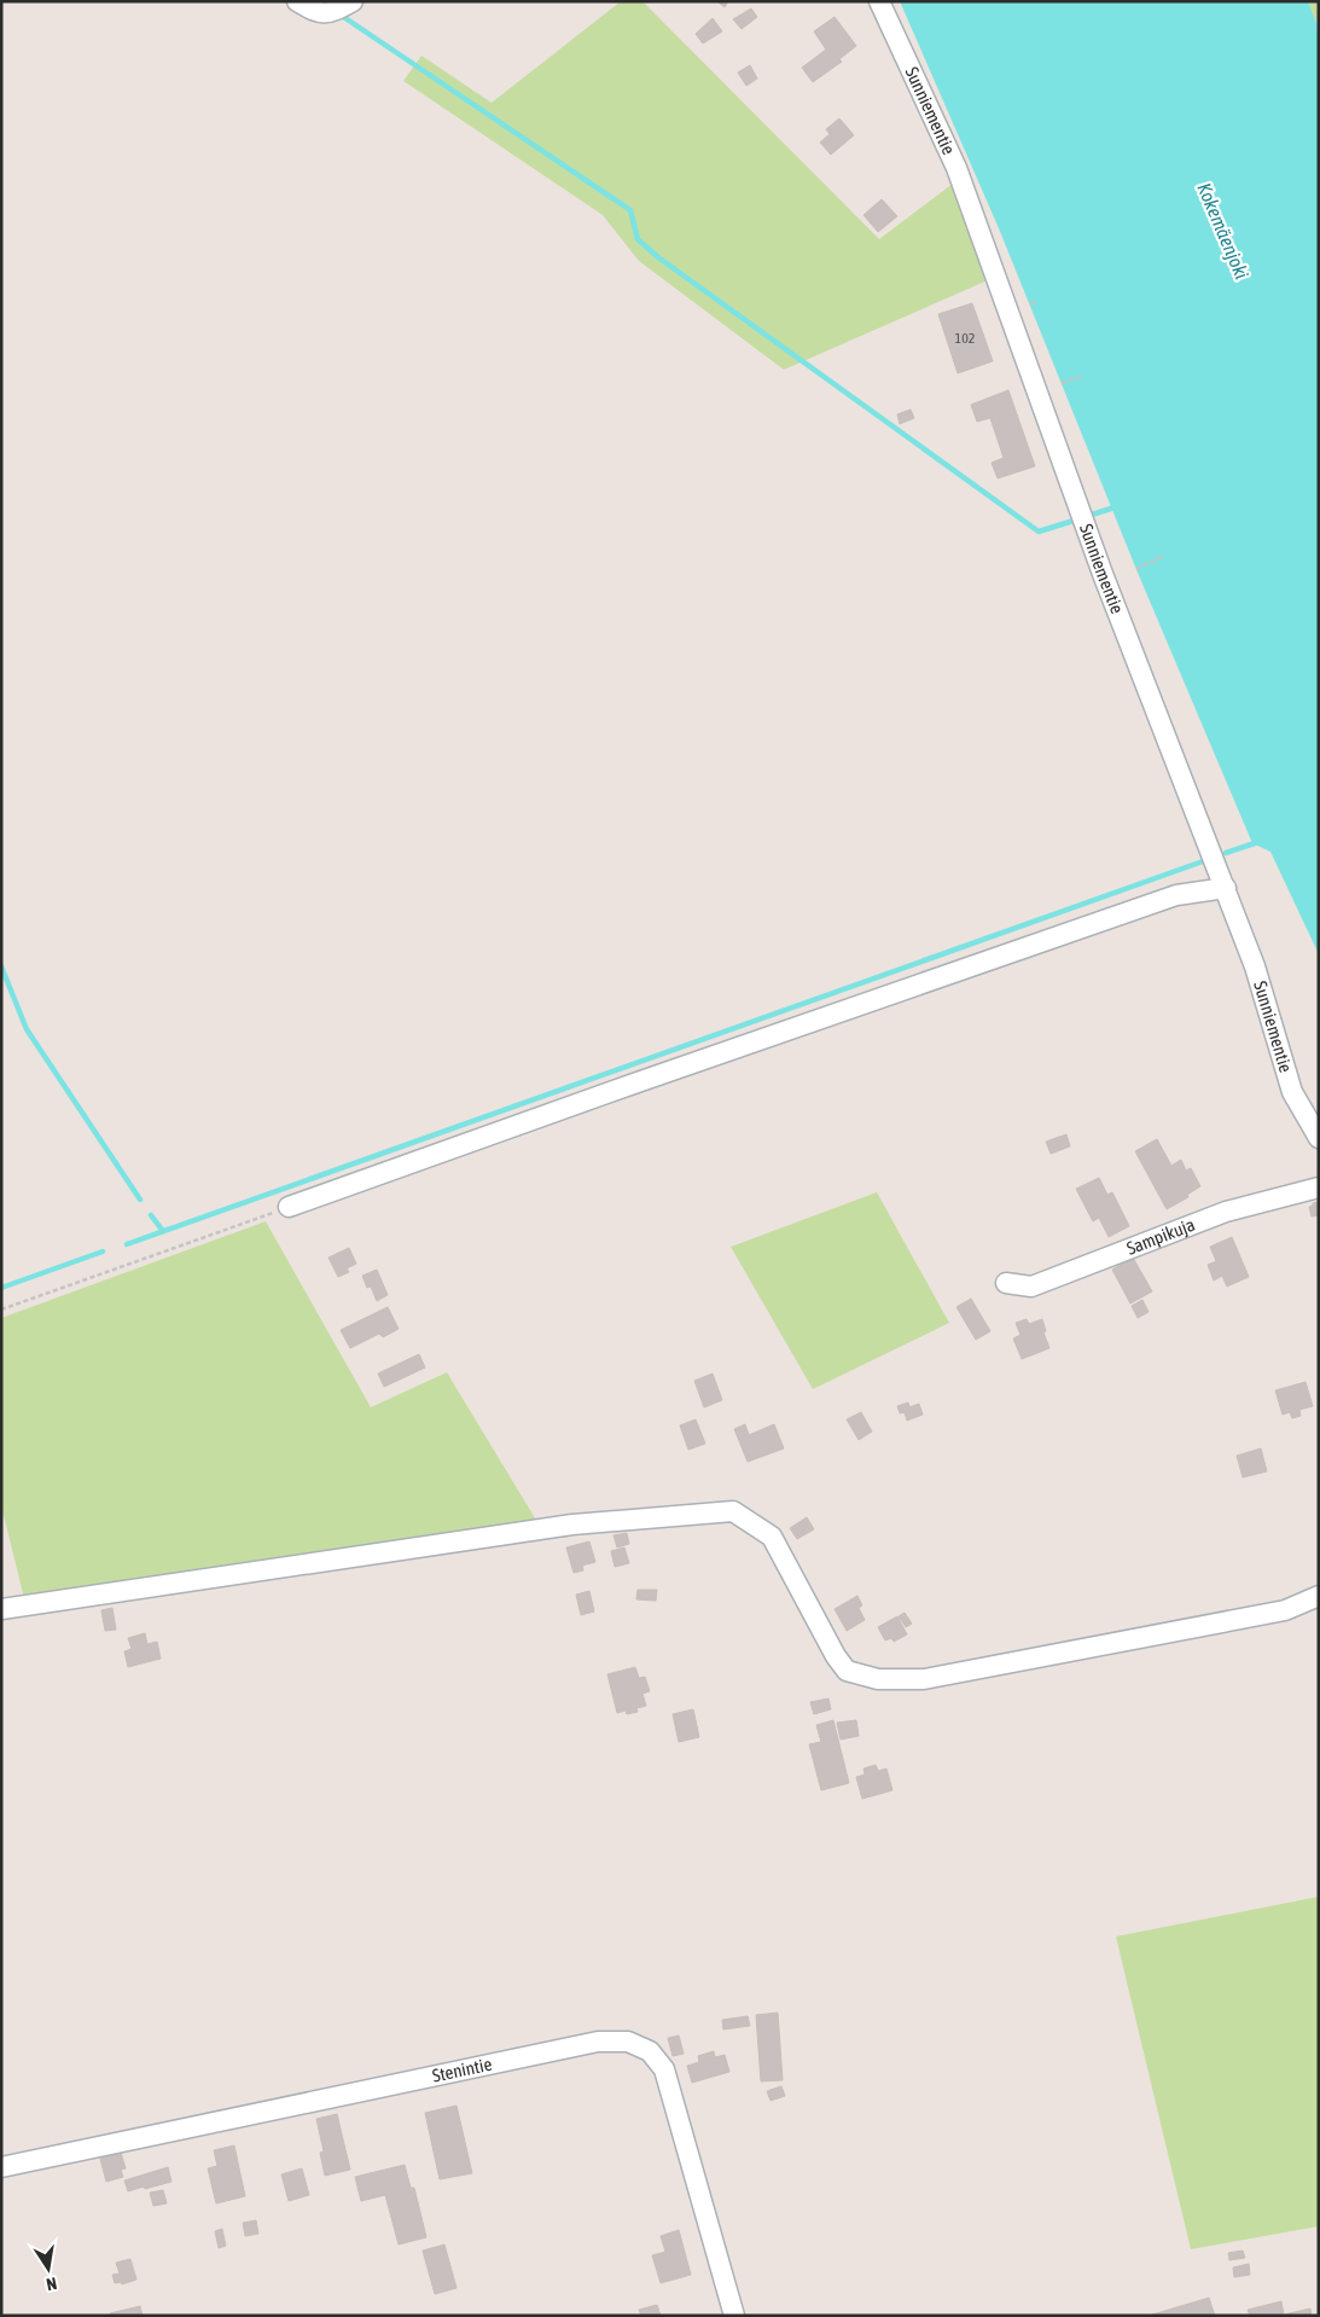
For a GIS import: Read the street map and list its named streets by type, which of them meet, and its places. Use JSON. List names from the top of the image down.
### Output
{
  "streets": {
    "street": ["Sunniementie", "Sampikuja", "Stenintie"]
  },
  "water": ["Kokemäenjoki"],
  "house_numbers": ["102"],
  "north": "bottom"
}
